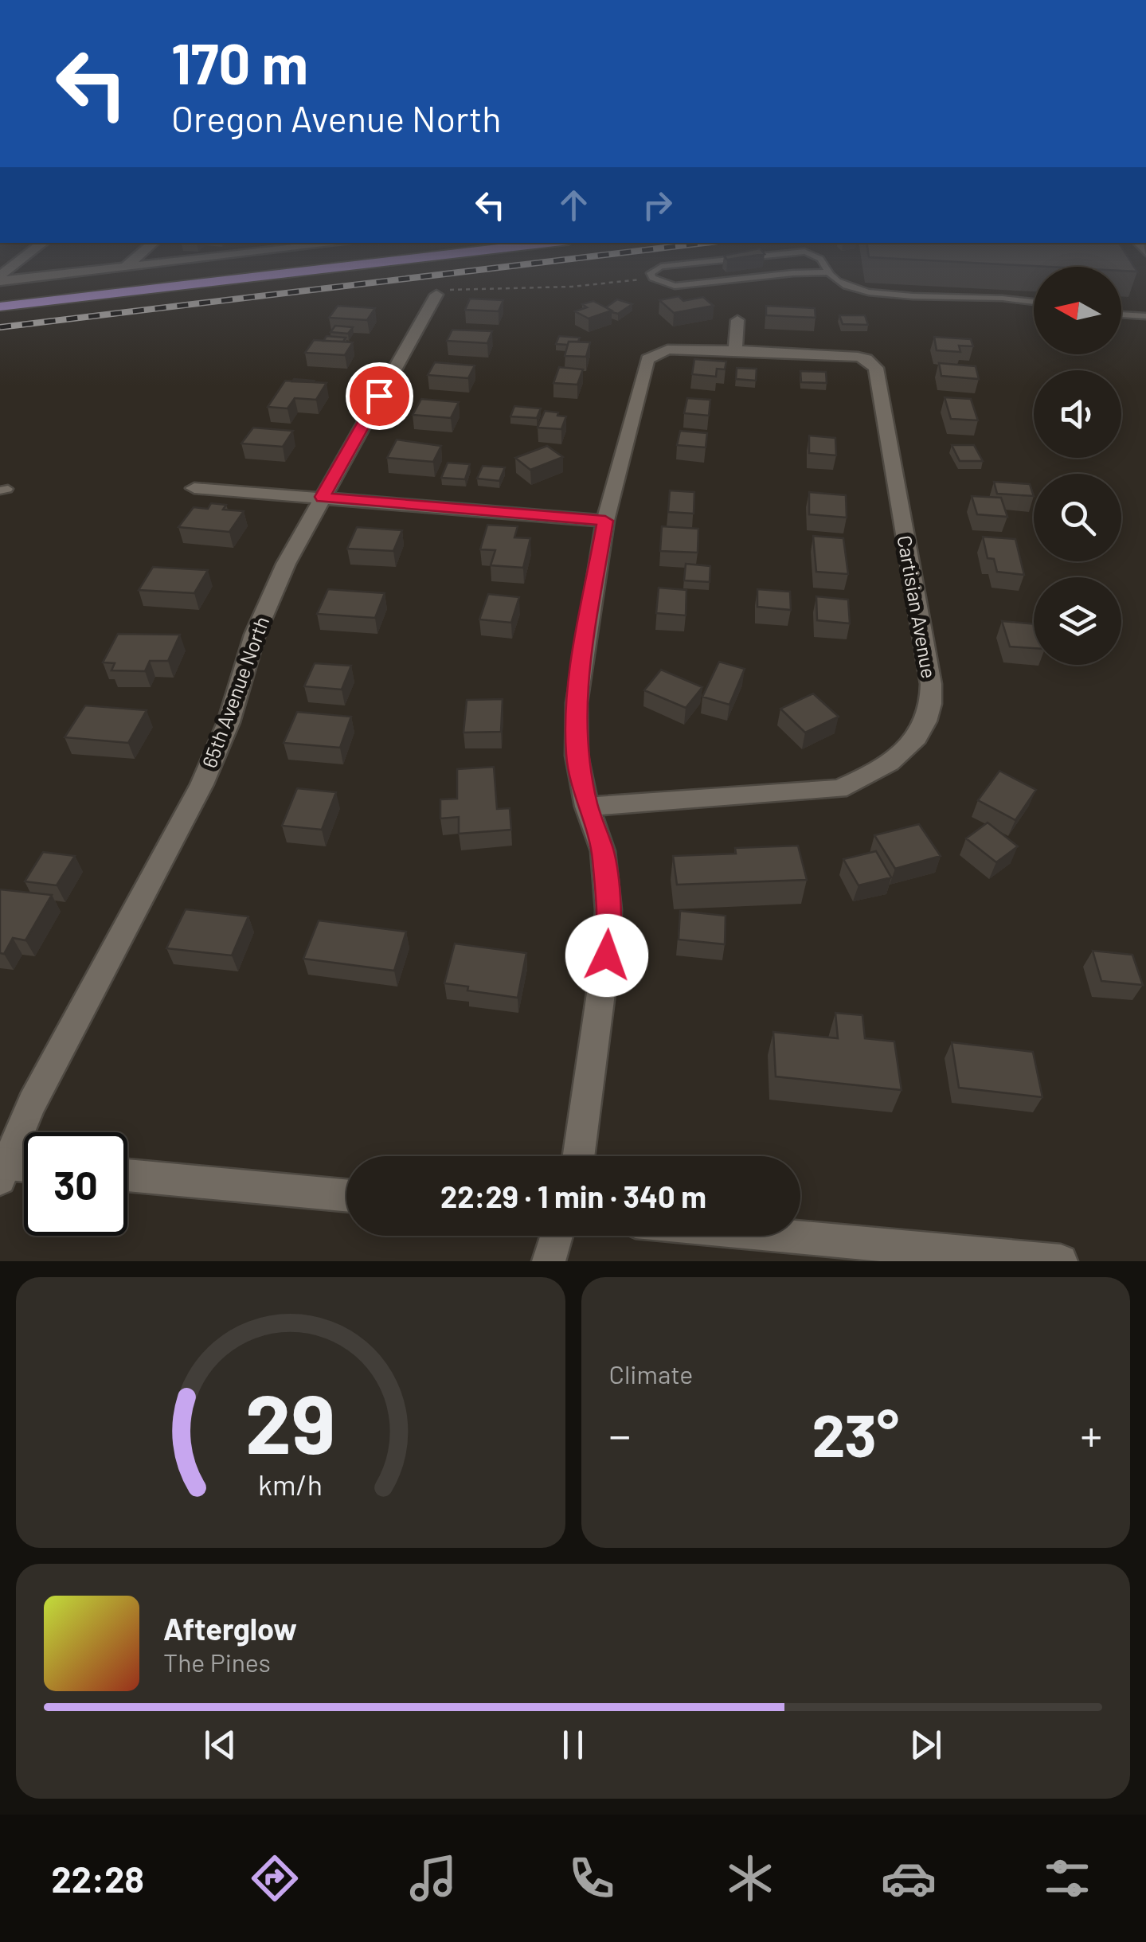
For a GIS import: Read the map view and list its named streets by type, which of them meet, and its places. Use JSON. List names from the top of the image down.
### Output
{
  "streets": {
    "street": ["Cartisian Avenue", "65th Avenue North"]
  },
  "north": "left",
  "page": {
    "turn": ["170 m", "Oregon Avenue North"],
    "limit": "30",
    "trip": "22:29 · 1 min · 340 m",
    "tile": "Climate",
    "heat": ["−", "23°", "+"],
    "song": ["Afterglow", "The Pines"],
    "tabs": "22:28",
    "gauge": ["29", "km/h"]
  }
}
